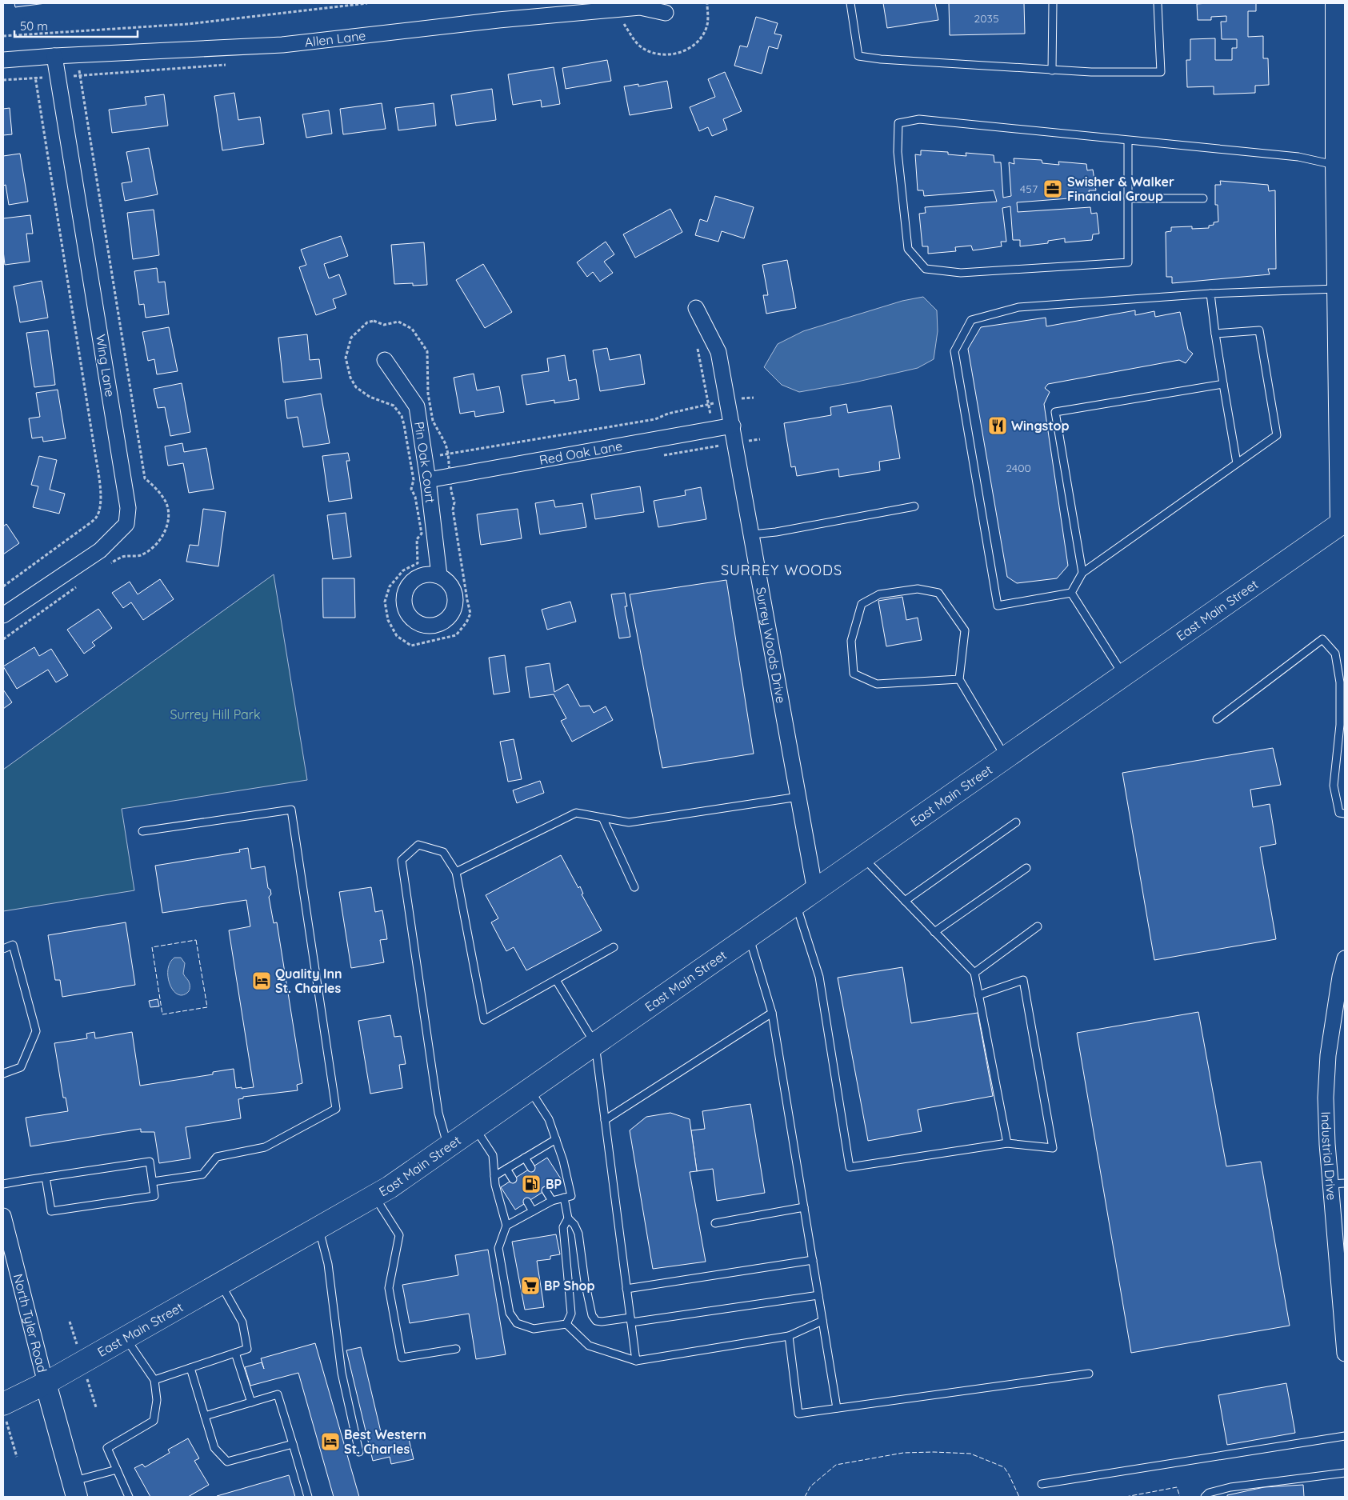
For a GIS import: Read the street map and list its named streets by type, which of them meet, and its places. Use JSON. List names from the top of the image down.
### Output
{
  "streets": {
    "main road": ["East Main Street"],
    "street": [
      "Allen Lane",
      "Wing Lane",
      "Red Oak Lane",
      "Pin Oak Court",
      "Surrey Woods Drive",
      "Industrial Drive",
      "North Tyler Road"
    ]
  },
  "crossings": [
    ["Allen Lane", "Wing Lane"],
    ["Red Oak Lane", "Pin Oak Court"],
    ["Red Oak Lane", "Surrey Woods Drive"],
    ["East Main Street", "Surrey Woods Drive"],
    ["East Main Street", "North Tyler Road"]
  ],
  "districts": ["SURREY WOODS"],
  "parks": ["Surrey Hill Park"],
  "places": {
    "office": ["Swisher & Walker Financial Group"],
    "restaurant": ["Wingstop"],
    "hotel": ["Quality Inn St. Charles", "Best Western St. Charles"],
    "fuel station": ["BP"],
    "supermarket": ["BP Shop"]
  },
  "house_numbers": ["2035", "457", "2400"],
  "scale_bar": "50 m"
}
